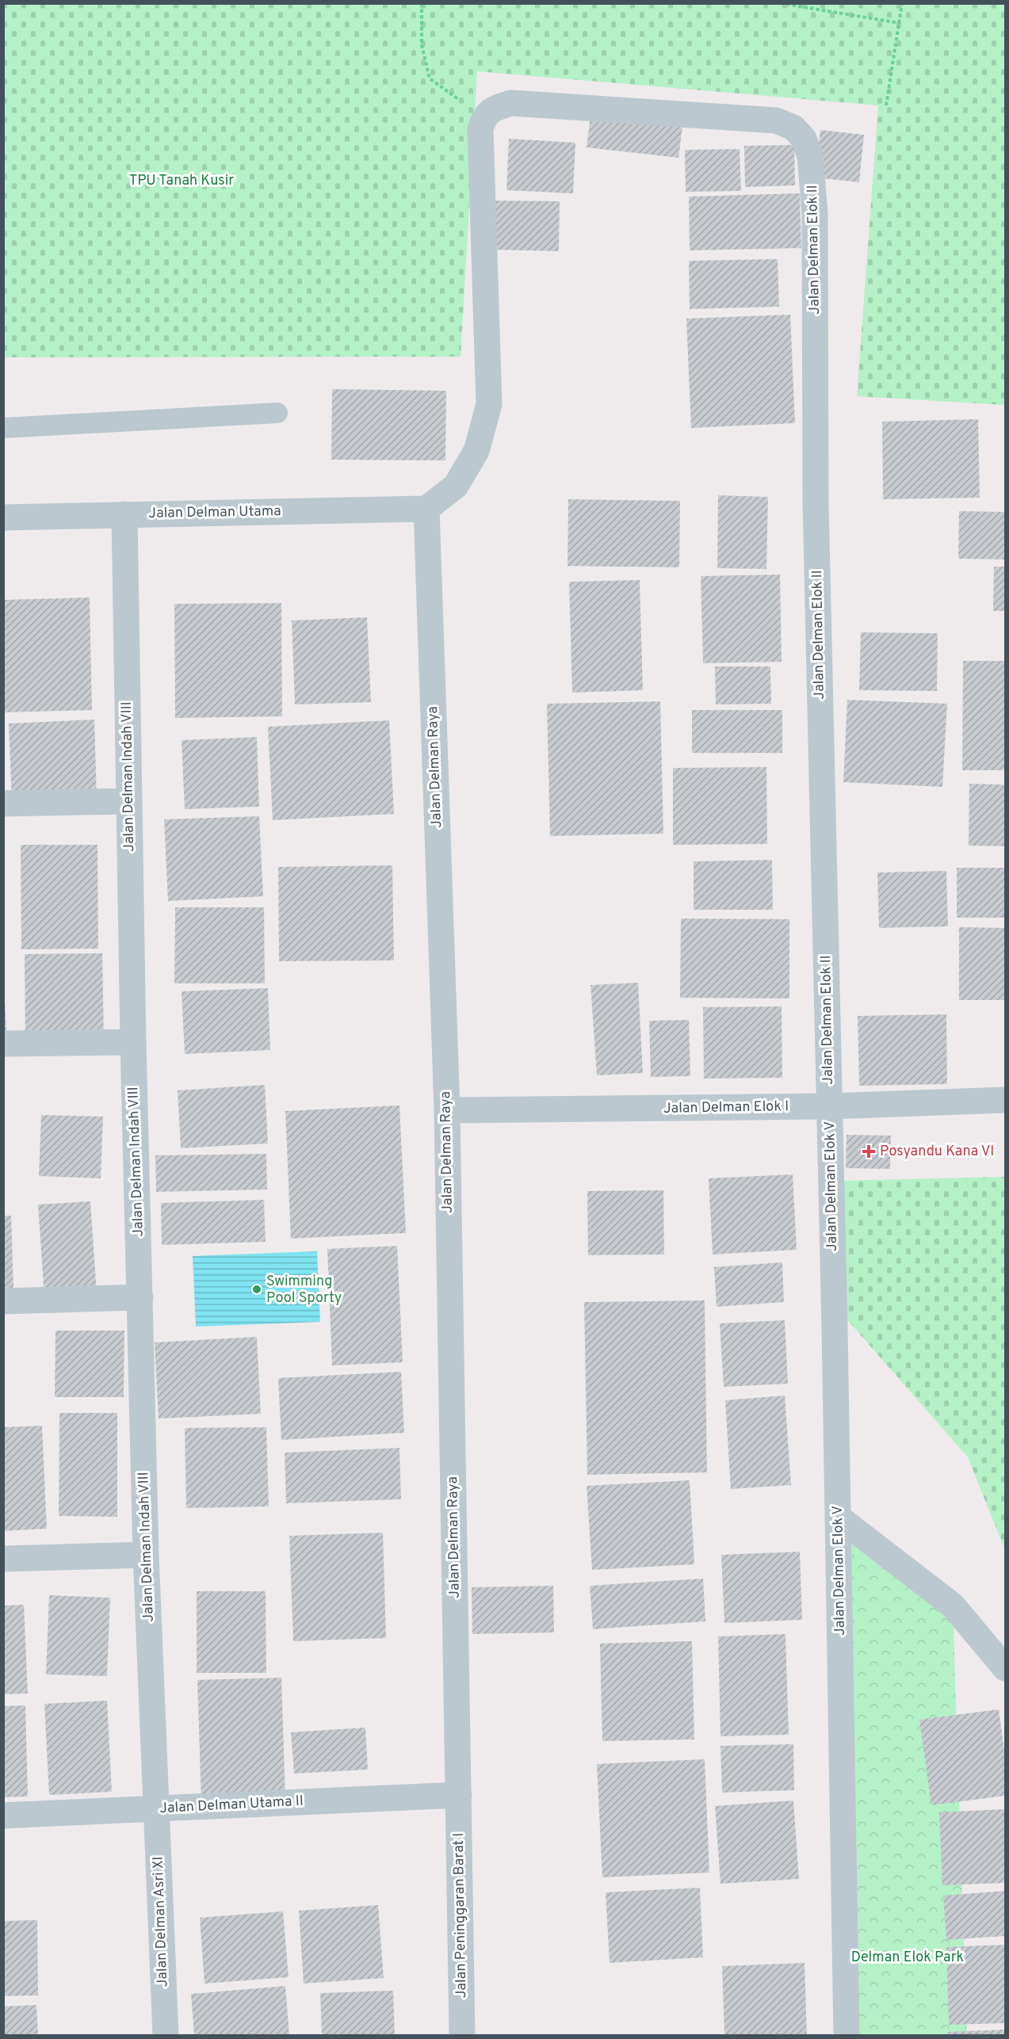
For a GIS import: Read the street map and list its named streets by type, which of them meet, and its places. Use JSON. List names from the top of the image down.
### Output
{
  "streets": {
    "street": [
      "Jalan Delman Elok II",
      "Jalan Delman Utama",
      "Jalan Delman Raya",
      "Jalan Delman Indah VIII",
      "Jalan Delman Elok I",
      "Jalan Delman Elok V",
      "Jalan Delman Utama II",
      "Jalan Peninggaran Barat I",
      "Jalan Delman Asri XI"
    ]
  },
  "crossings": [
    ["Jalan Delman Elok II", "Jalan Delman Elok I"],
    ["Jalan Delman Elok II", "Jalan Delman Elok V"],
    ["Jalan Delman Utama", "Jalan Delman Raya"],
    ["Jalan Delman Utama", "Jalan Delman Indah VIII"],
    ["Jalan Delman Raya", "Jalan Delman Elok I"],
    ["Jalan Delman Raya", "Jalan Delman Utama II"],
    ["Jalan Delman Raya", "Jalan Peninggaran Barat I"],
    ["Jalan Delman Indah VIII", "Jalan Delman Utama II"],
    ["Jalan Delman Indah VIII", "Jalan Delman Asri XI"],
    ["Jalan Delman Elok I", "Jalan Delman Elok V"],
    ["Jalan Delman Utama II", "Jalan Peninggaran Barat I"],
    ["Jalan Delman Utama II", "Jalan Delman Asri XI"]
  ],
  "parks": ["TPU Tanah Kusir", "Delman Elok Park"],
  "places": {
    "health": ["Posyandu Kana VI"],
    "other": ["Swimming Pool Sporty"]
  }
}
